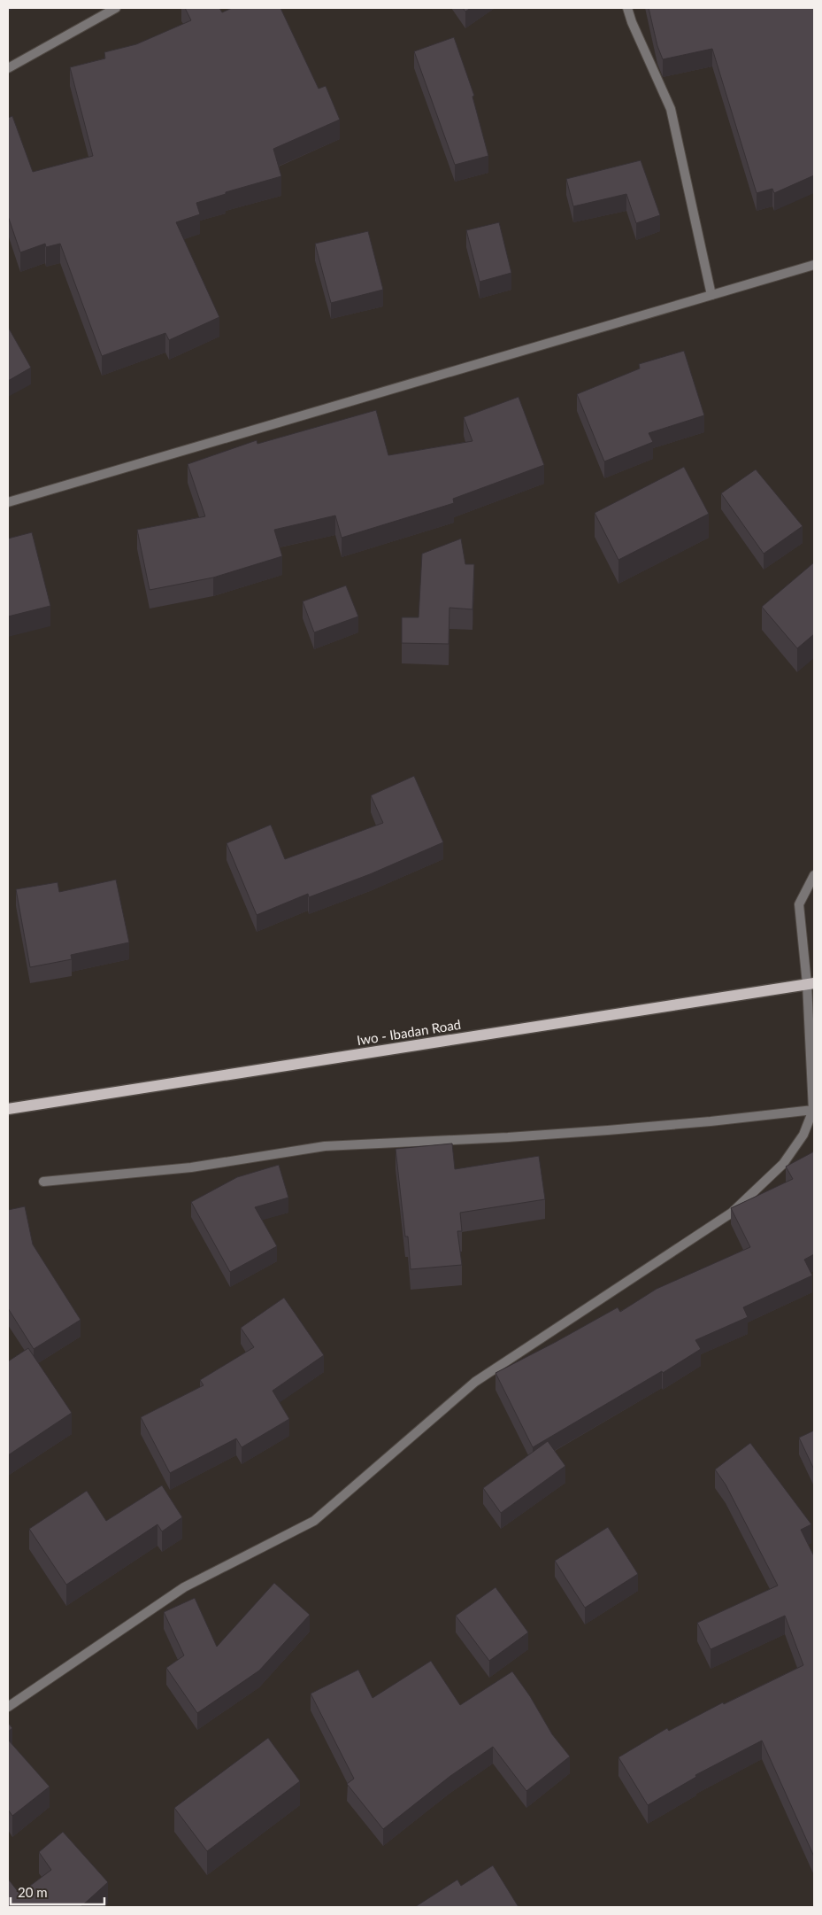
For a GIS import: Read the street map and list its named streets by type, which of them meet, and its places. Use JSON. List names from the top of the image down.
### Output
{
  "streets": {
    "main road": ["Iwo - Ibadan Road"]
  },
  "scale_bar": "20 m"
}
